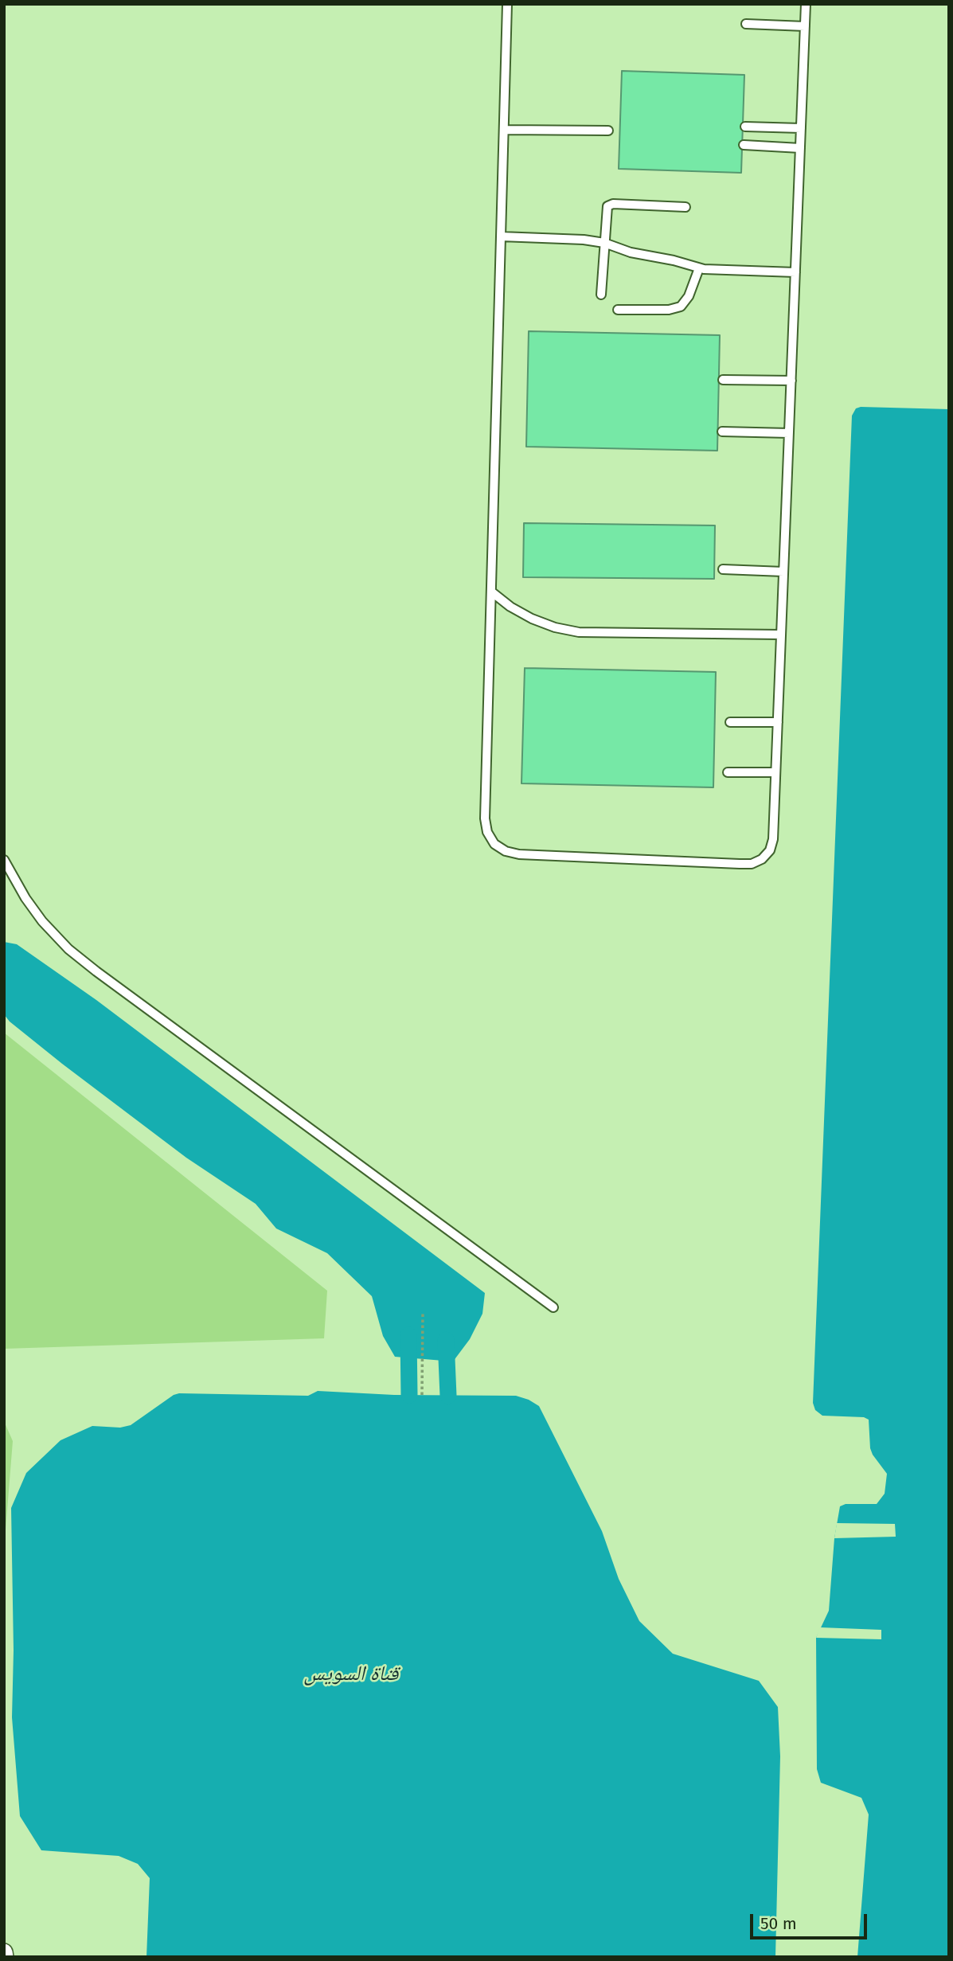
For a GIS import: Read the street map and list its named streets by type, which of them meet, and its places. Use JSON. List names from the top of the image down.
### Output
{
  "water": ["قناة السويس"],
  "scale_bar": "50 m"
}
